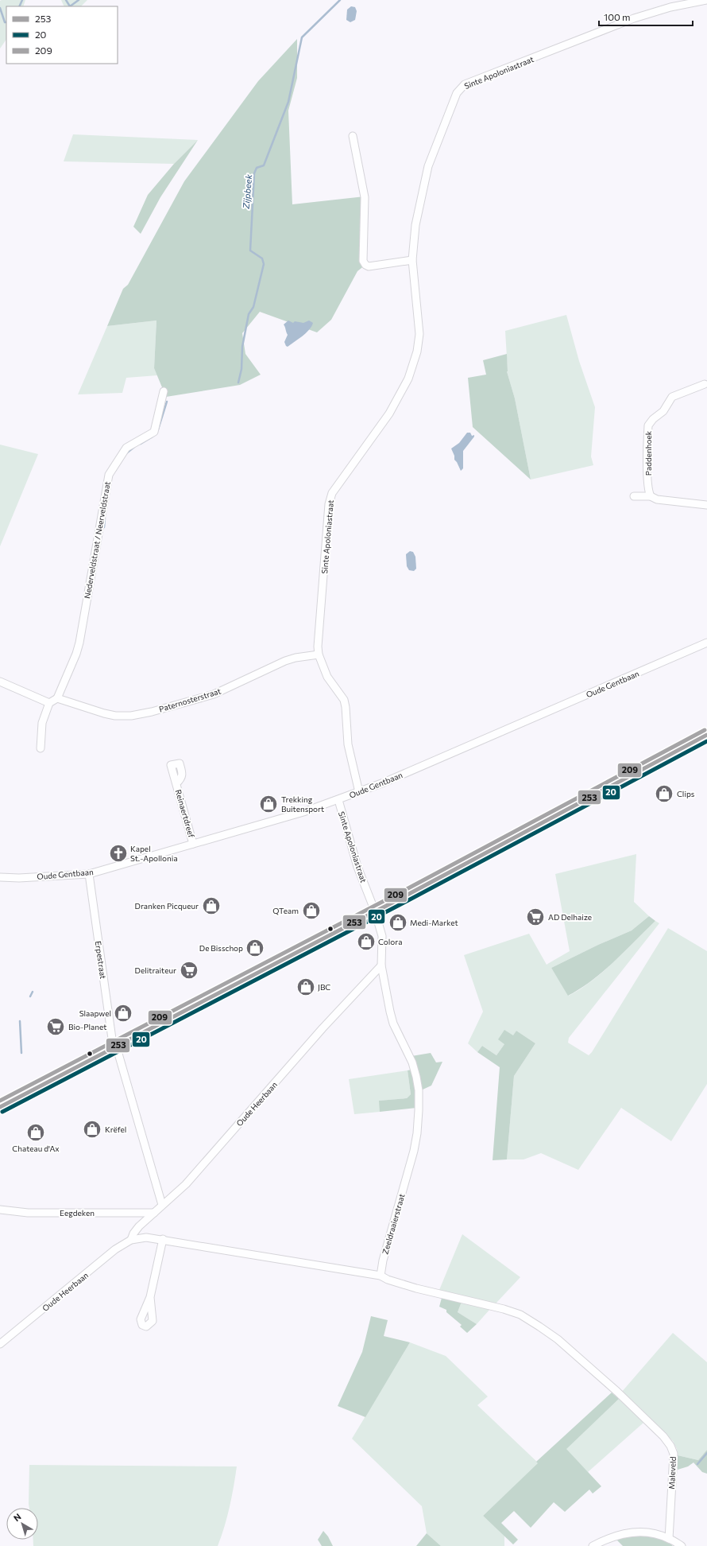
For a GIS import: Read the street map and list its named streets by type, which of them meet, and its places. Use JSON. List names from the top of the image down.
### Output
{
  "streets": {
    "street": [
      "Sinte Apoloniastraat",
      "Paddenhoek",
      "Nederveldstraat / Neerveldstraat",
      "Oude Gentbaan",
      "Paternosterstraat",
      "Reinaertdreef",
      "Erpestraat",
      "Oude Heerbaan",
      "Eegdeken",
      "Zeeldraaierstraat",
      "Maleveld"
    ]
  },
  "crossings": [
    ["Sinte Apoloniastraat", "Oude Gentbaan"],
    ["Sinte Apoloniastraat", "Paternosterstraat"],
    ["Sinte Apoloniastraat", "Zeeldraaierstraat"],
    ["Nederveldstraat / Neerveldstraat", "Paternosterstraat"],
    ["Oude Gentbaan", "Reinaertdreef"],
    ["Oude Gentbaan", "Erpestraat"],
    ["Erpestraat", "Oude Heerbaan"],
    ["Oude Heerbaan", "Eegdeken"],
    ["Oude Heerbaan", "Zeeldraaierstraat"],
    ["Oude Heerbaan", "Maleveld"],
    ["Zeeldraaierstraat", "Maleveld"]
  ],
  "water": ["Zijpbeek"],
  "places": {
    "shop": [
      "Clips",
      "Trekking Buitensport",
      "Dranken Picqueur",
      "QTeam",
      "Medi-Market",
      "Colora",
      "De Bisschop",
      "JBC",
      "Slaapwel",
      "Krëfel",
      "Chateau d'Ax"
    ],
    "church": ["Kapel St.-Apollonia"],
    "supermarket": ["AD Delhaize", "Delitraiteur", "Bio-Planet"]
  },
  "lines": ["transit line 209", "transit line 253", "transit line 20"],
  "legend": ["253", "20", "209"],
  "scale_bar": "100 m",
  "north": "top left"
}
